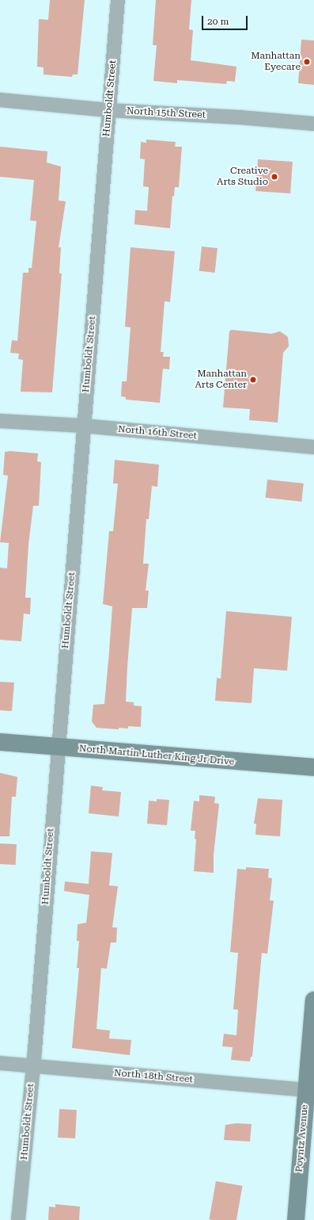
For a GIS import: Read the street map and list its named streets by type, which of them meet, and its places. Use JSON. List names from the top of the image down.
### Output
{
  "streets": {
    "street": [
      "Humboldt Street",
      "North 15th Street",
      "North 16th Street",
      "North Martin Luther King Jr Drive",
      "North 18th Street",
      "Poyntz Avenue"
    ]
  },
  "crossings": [
    ["Humboldt Street", "North 15th Street"],
    ["Humboldt Street", "North 16th Street"],
    ["Humboldt Street", "North Martin Luther King Jr Drive"],
    ["Humboldt Street", "North 18th Street"],
    ["North 18th Street", "Poyntz Avenue"]
  ],
  "places": ["Manhattan Eyecare", "Creative Arts Studio", "Manhattan Arts Center"],
  "scale_bar": "20 m"
}
